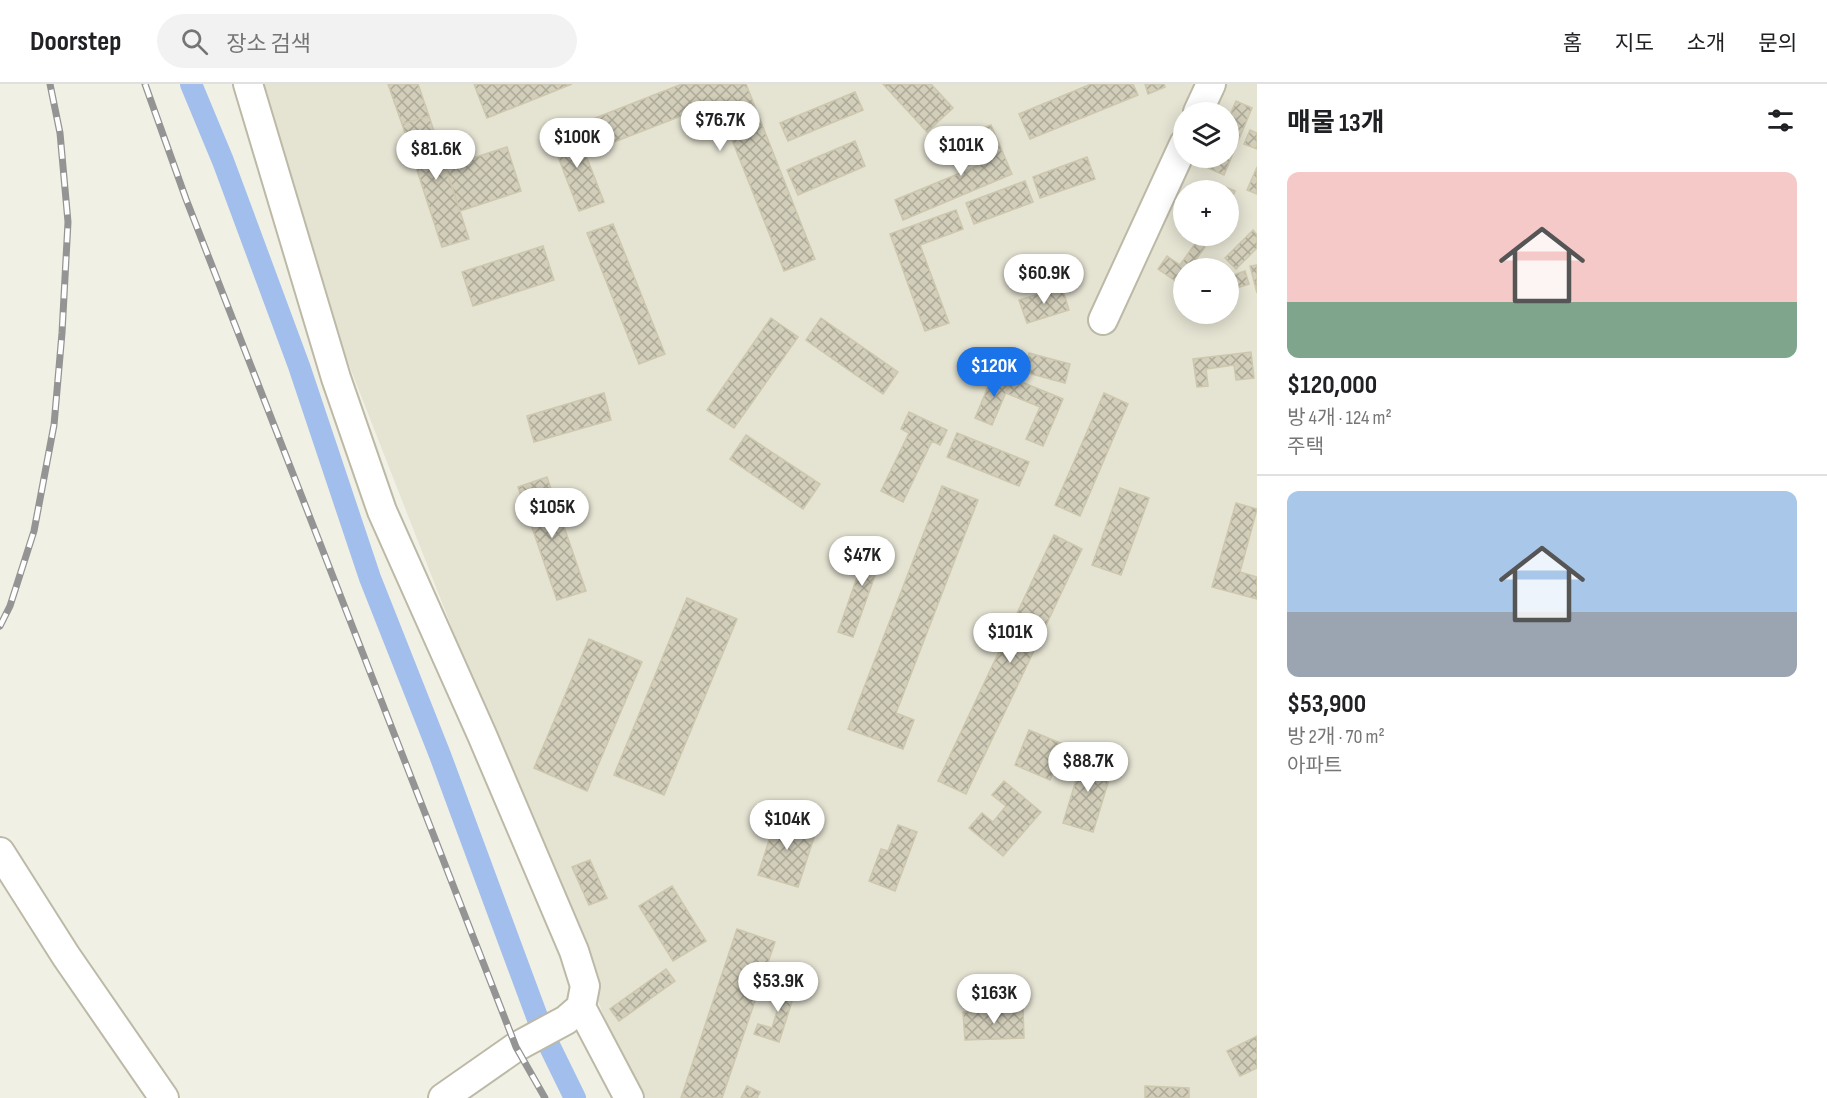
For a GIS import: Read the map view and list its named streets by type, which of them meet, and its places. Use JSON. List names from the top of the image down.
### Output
{
  "page": {
    "header": "Doorstep",
    "search": "장소 검색",
    "nav": [
      "홈",
      "지도",
      "소개",
      "문의"
    ],
    "heading": "매물 13개",
    "price": [
      "$76.7K",
      "$100K",
      "$101K",
      "$81.6K",
      "$60.9K",
      "$120K",
      "$105K",
      "$47K",
      "$101K",
      "$88.7K",
      "$104K",
      "$53.9K",
      "$163K"
    ],
    "map_buttons": ["+", "−"],
    "list": [
      {
        "name": "$120,000",
        "note": "방 4개 · 124 m² · 주택"
      },
      {
        "name": "$53,900",
        "note": "방 2개 · 70 m² · 아파트"
      }
    ]
  }
}
